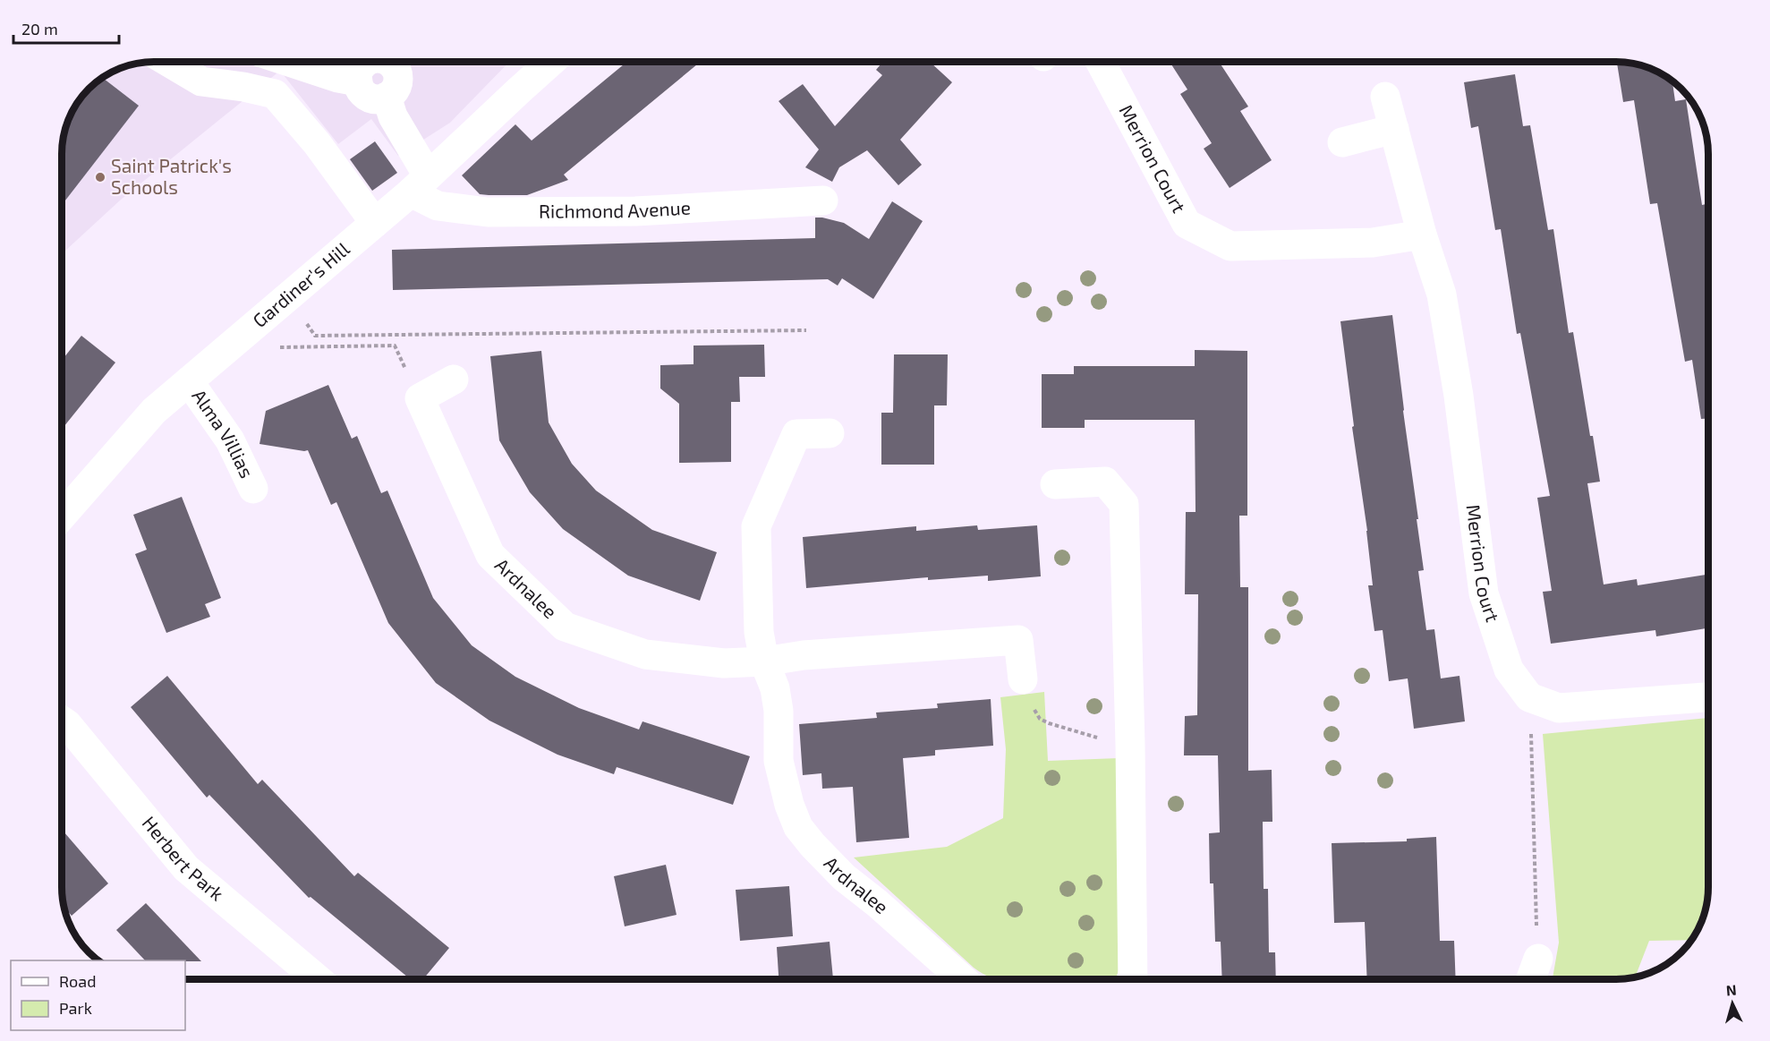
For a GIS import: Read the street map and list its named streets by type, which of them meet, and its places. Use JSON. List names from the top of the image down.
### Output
{
  "streets": {
    "street": [
      "Merrion Court",
      "Richmond Avenue",
      "Gardiner's Hill",
      "Alma Villias",
      "Ardnalee",
      "Herbert Park"
    ]
  },
  "crossings": [
    ["Richmond Avenue", "Gardiner's Hill"],
    ["Gardiner's Hill", "Alma Villias"]
  ],
  "places": ["Saint Patrick's Schools"],
  "legend": ["Road", "Park"],
  "scale_bar": "20 m",
  "north": "top"
}
